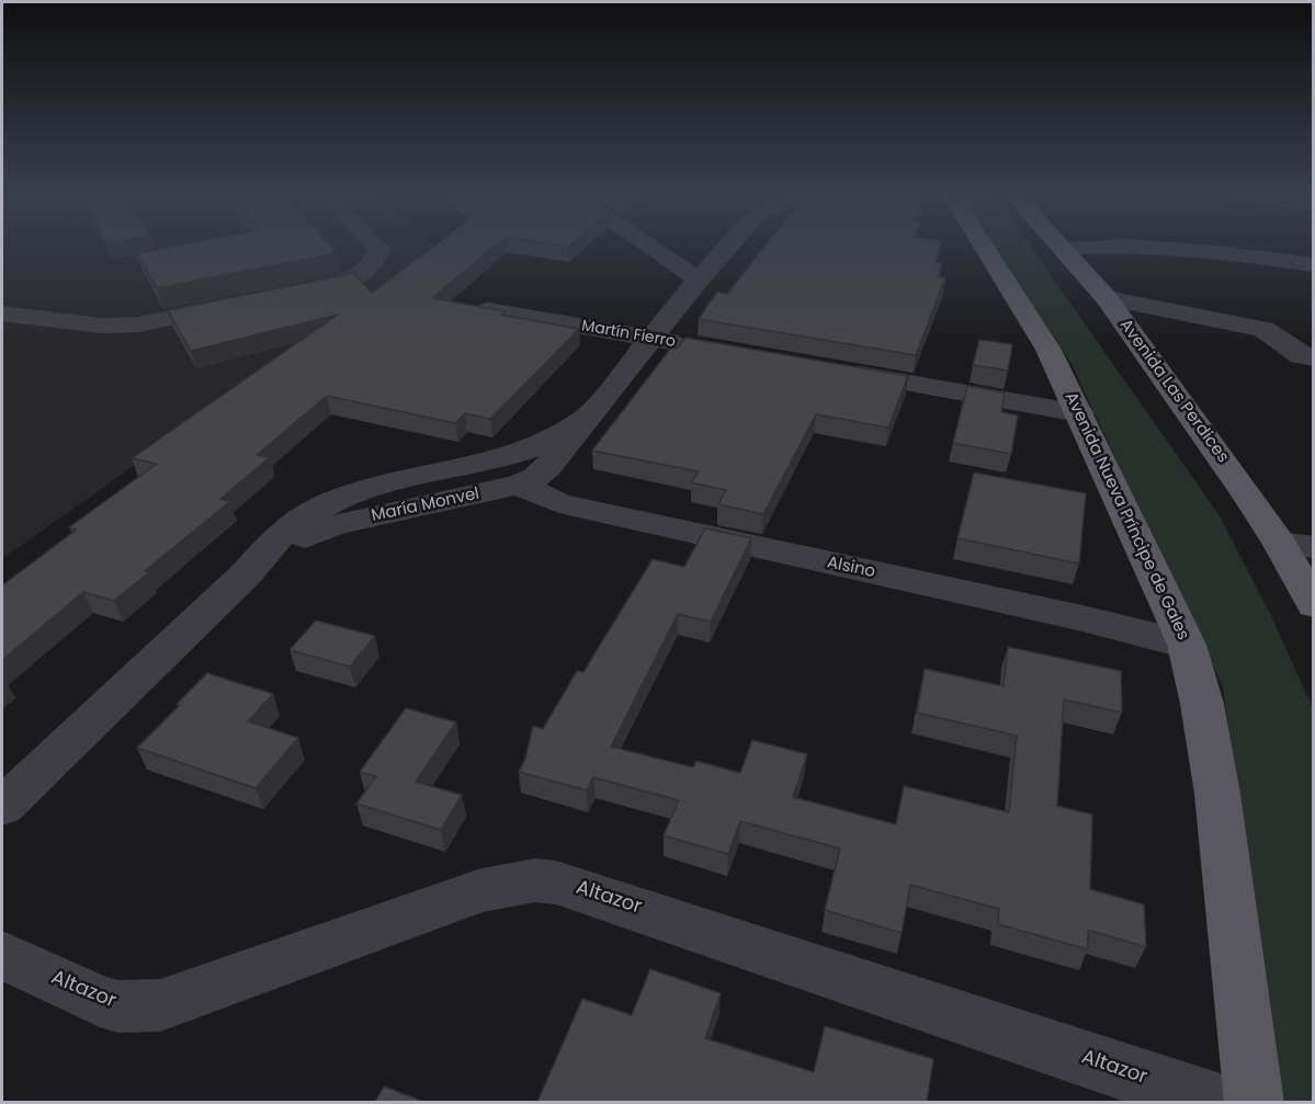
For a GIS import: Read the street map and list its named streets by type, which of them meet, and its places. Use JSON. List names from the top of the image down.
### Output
{
  "streets": {
    "main road": ["Avenida Las Perdices", "Avenida Nueva Príncipe de Gales"],
    "street": [
      "Martín Fierro",
      "María Monvel",
      "Alsino",
      "Altazor"
    ]
  },
  "crossings": [
    ["Martín Fierro", "María Monvel"],
    ["María Monvel", "Alsino"],
    ["Avenida Nueva Príncipe de Gales", "Alsino"]
  ]
}
